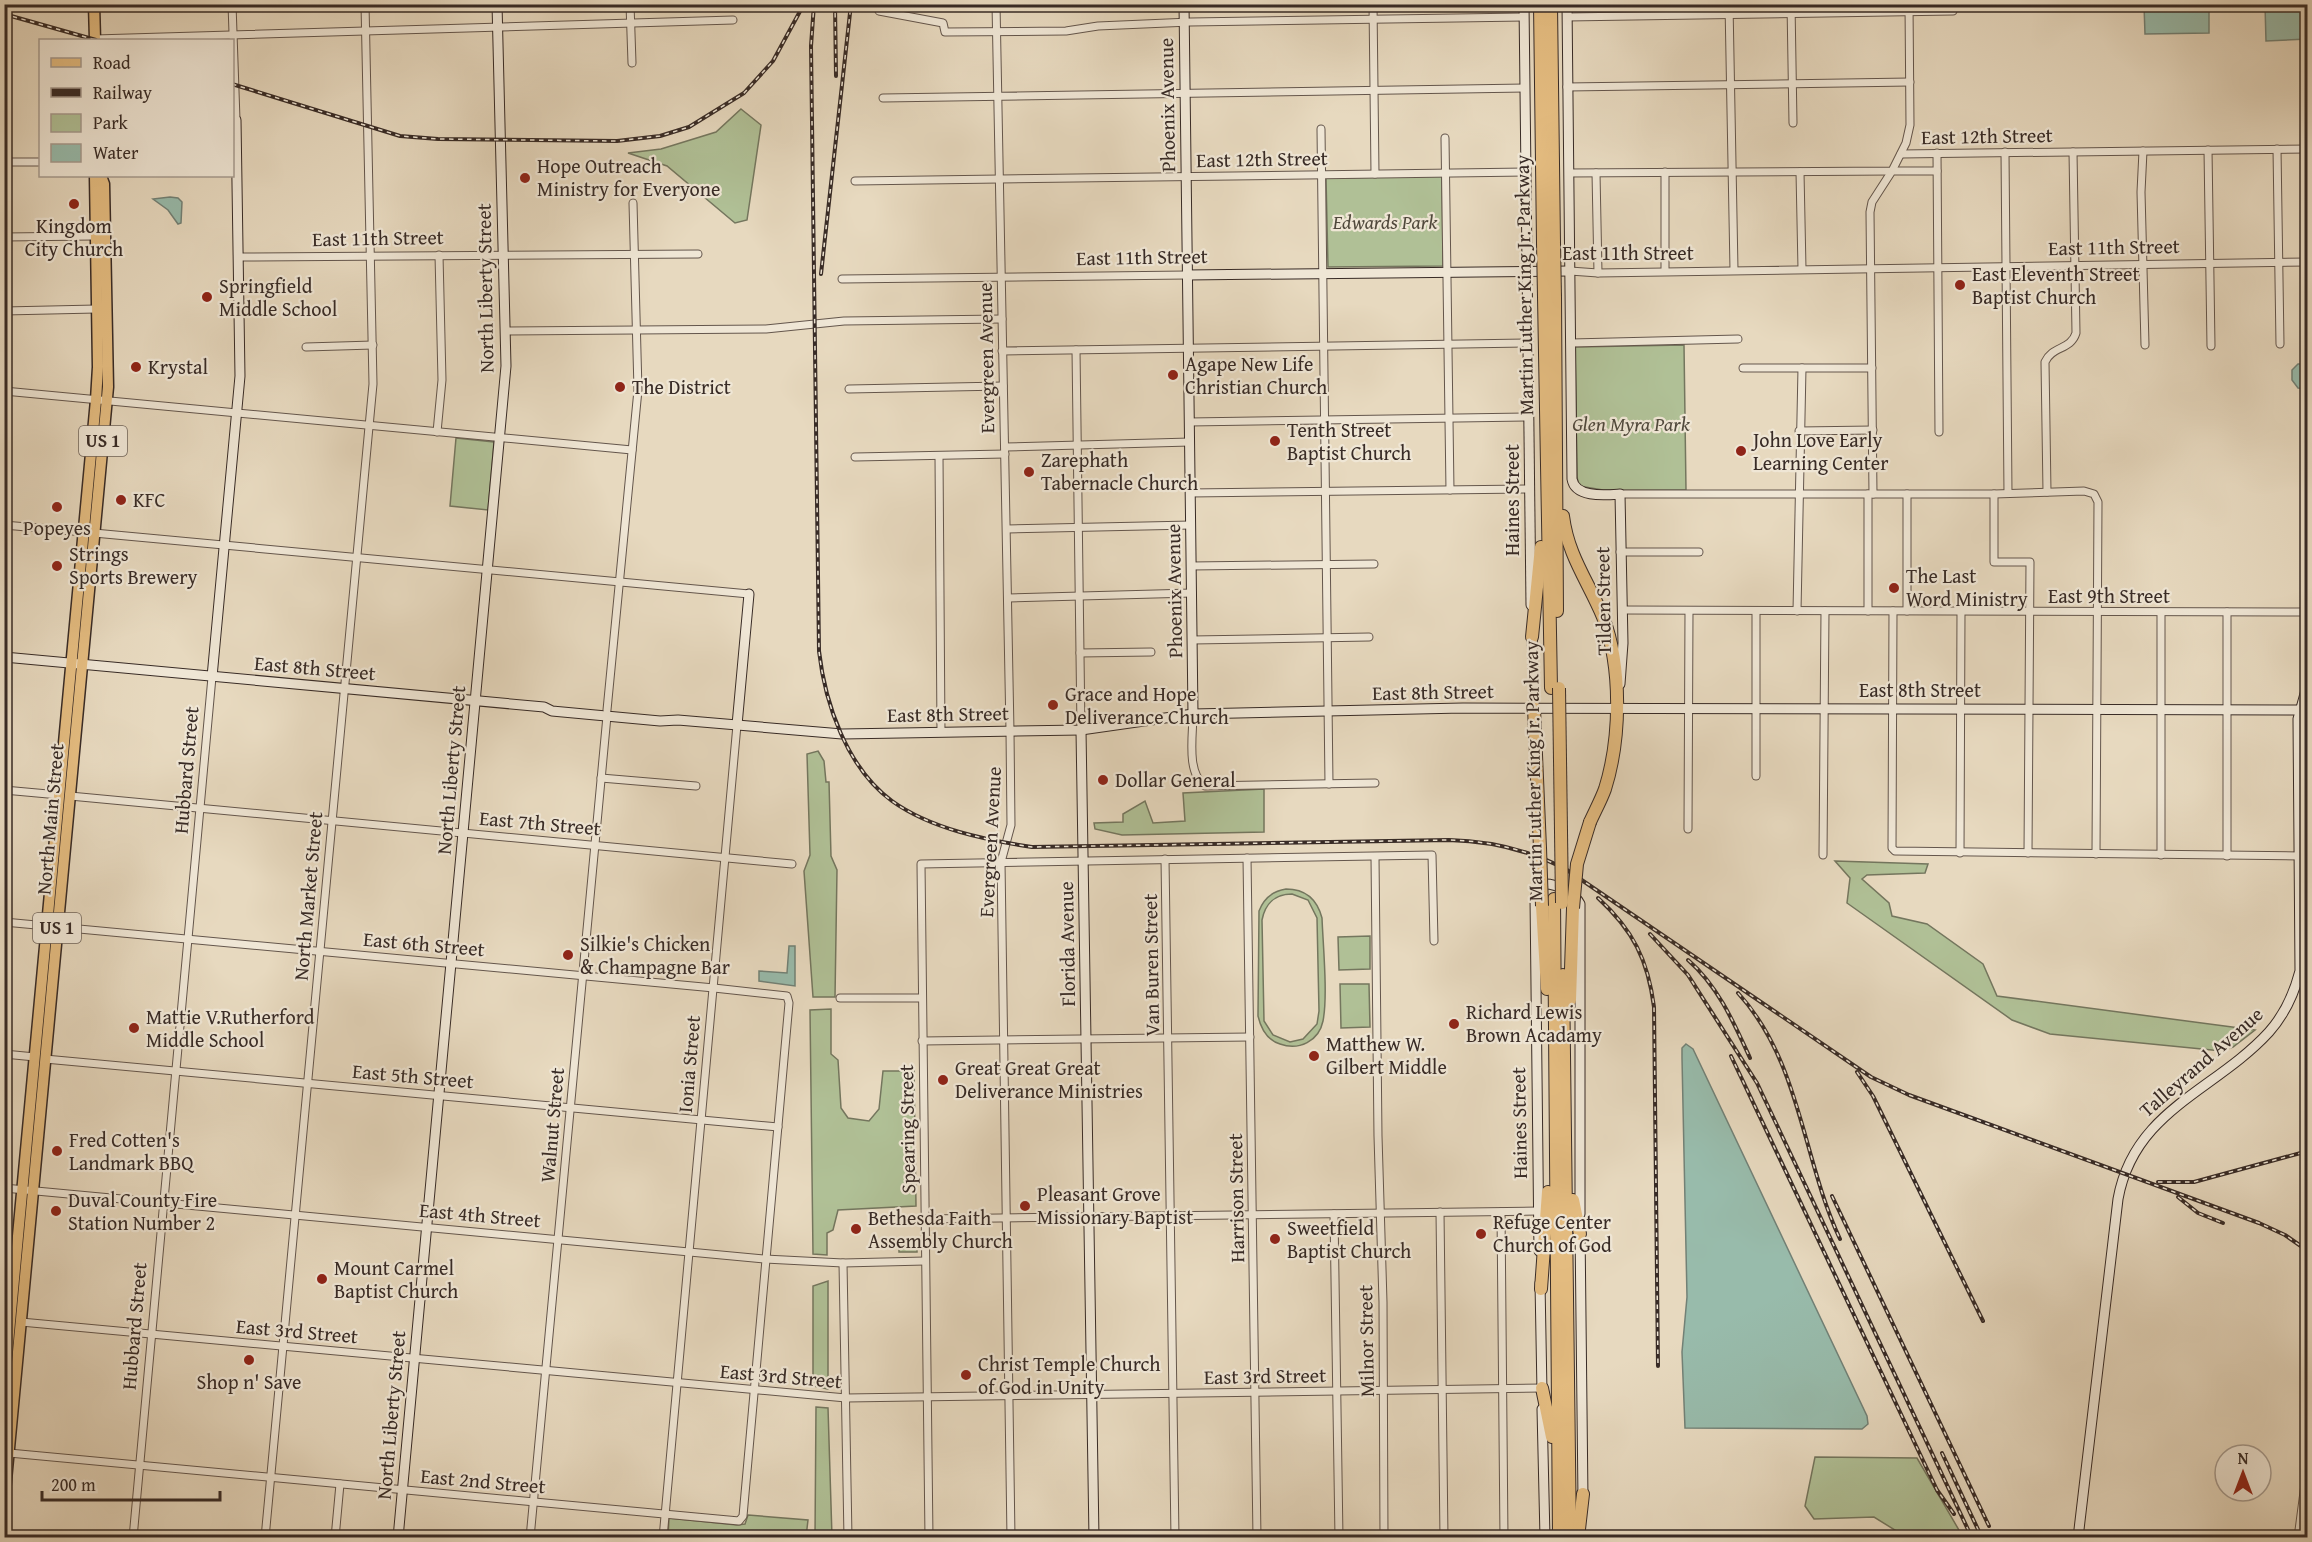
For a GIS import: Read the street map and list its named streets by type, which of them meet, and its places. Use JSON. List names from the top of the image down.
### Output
{
  "streets": {
    "highway": ["Martin Luther King Jr. Parkway"],
    "main road": ["US 1", "North Main Street"],
    "street": [
      "Phoenix Avenue",
      "East 12th Street",
      "East 11th Street",
      "North Liberty Street",
      "Evergreen Avenue",
      "Haines Street",
      "East 9th Street",
      "Tilden Street",
      "East 8th Street",
      "Hubbard Street",
      "East 7th Street",
      "North Market Street",
      "East 6th Street",
      "Florida Avenue",
      "Van Buren Street",
      "Talleyrand Avenue",
      "Ionia Street",
      "East 5th Street",
      "Walnut Street",
      "Spearing Street",
      "Harrison Street",
      "East 4th Street",
      "East 3rd Street",
      "Milnor Street",
      "East 2nd Street"
    ]
  },
  "crossings": [
    ["Phoenix Avenue", "East 12th Street"],
    ["Phoenix Avenue", "East 11th Street"],
    ["Phoenix Avenue", "East 8th Street"],
    ["East 12th Street", "East 11th Street"],
    ["East 12th Street", "Evergreen Avenue"],
    ["East 12th Street", "Haines Street"],
    ["East 12th Street", "East 9th Street"],
    ["East 11th Street", "North Liberty Street"],
    ["East 11th Street", "Evergreen Avenue"],
    ["East 11th Street", "Haines Street"],
    ["East 11th Street", "Hubbard Street"],
    ["East 11th Street", "North Market Street"],
    ["East 11th Street", "Walnut Street"],
    ["North Liberty Street", "East 8th Street"],
    ["North Liberty Street", "East 7th Street"],
    ["North Liberty Street", "East 6th Street"],
    ["North Liberty Street", "East 5th Street"],
    ["North Liberty Street", "East 4th Street"],
    ["North Liberty Street", "East 3rd Street"],
    ["North Liberty Street", "East 2nd Street"],
    ["Evergreen Avenue", "East 8th Street"],
    ["Evergreen Avenue", "Spearing Street"],
    ["Evergreen Avenue", "East 3rd Street"],
    ["Haines Street", "East 8th Street"],
    ["Haines Street", "East 3rd Street"],
    ["East 9th Street", "Tilden Street"],
    ["Tilden Street", "East 8th Street"],
    ["East 8th Street", "Hubbard Street"],
    ["East 8th Street", "North Main Street"],
    ["East 8th Street", "North Market Street"],
    ["East 8th Street", "Florida Avenue"],
    ["East 8th Street", "Talleyrand Avenue"],
    ["East 8th Street", "Ionia Street"],
    ["East 8th Street", "Walnut Street"],
    ["Hubbard Street", "East 7th Street"],
    ["Hubbard Street", "East 6th Street"],
    ["Hubbard Street", "East 5th Street"],
    ["Hubbard Street", "East 4th Street"],
    ["Hubbard Street", "East 3rd Street"],
    ["Hubbard Street", "East 2nd Street"],
    ["North Main Street", "East 7th Street"],
    ["North Main Street", "East 6th Street"],
    ["North Main Street", "East 5th Street"],
    ["North Main Street", "East 4th Street"],
    ["North Main Street", "East 3rd Street"],
    ["North Main Street", "East 2nd Street"],
    ["East 7th Street", "North Market Street"],
    ["East 7th Street", "Ionia Street"],
    ["East 7th Street", "Walnut Street"],
    ["North Market Street", "East 6th Street"],
    ["North Market Street", "East 5th Street"],
    ["North Market Street", "East 4th Street"],
    ["North Market Street", "East 3rd Street"],
    ["North Market Street", "East 2nd Street"],
    ["East 6th Street", "Ionia Street"],
    ["East 6th Street", "East 5th Street"],
    ["East 6th Street", "Walnut Street"],
    ["Florida Avenue", "East 3rd Street"],
    ["Van Buren Street", "East 3rd Street"],
    ["Ionia Street", "East 5th Street"],
    ["Ionia Street", "East 4th Street"],
    ["Ionia Street", "East 3rd Street"],
    ["Ionia Street", "East 2nd Street"],
    ["East 5th Street", "Walnut Street"],
    ["Walnut Street", "East 4th Street"],
    ["Walnut Street", "East 3rd Street"],
    ["Walnut Street", "East 2nd Street"],
    ["Spearing Street", "East 4th Street"],
    ["Spearing Street", "East 3rd Street"],
    ["Harrison Street", "East 3rd Street"],
    ["East 3rd Street", "Milnor Street"],
    ["East 3rd Street", "East 2nd Street"]
  ],
  "parks": ["Edwards Park", "Glen Myra Park"],
  "places": [
    "Hope Outreach Ministry for Everyone",
    "Kingdom City Church",
    "East Eleventh Street Baptist Church",
    "Springfield Middle School",
    "Krystal",
    "Agape New Life Christian Church",
    "The District",
    "Tenth Street Baptist Church",
    "John Love Early Learning Center",
    "Zarephath Tabernacle Church",
    "KFC",
    "Popeyes",
    "Strings Sports Brewery",
    "The Last Word Ministry",
    "Grace and Hope Deliverance Church",
    "Dollar General",
    "Silkie's Chicken & Champagne Bar",
    "Richard Lewis Brown Acadamy",
    "Mattie V.Rutherford Middle School",
    "Matthew W. Gilbert Middle",
    "Great Great Great Deliverance Ministries",
    "Fred Cotten's Landmark BBQ",
    "Pleasant Grove Missionary Baptist",
    "Duval County Fire Station Number 2",
    "Bethesda Faith Assembly Church",
    "Refuge Center Church of God",
    "Sweetfield Baptist Church",
    "Mount Carmel Baptist Church",
    "Shop n' Save",
    "Christ Temple Church of God in Unity"
  ],
  "legend": [
    "Road",
    "Railway",
    "Park",
    "Water"
  ],
  "scale_bar": "200 m",
  "north": "top"
}
